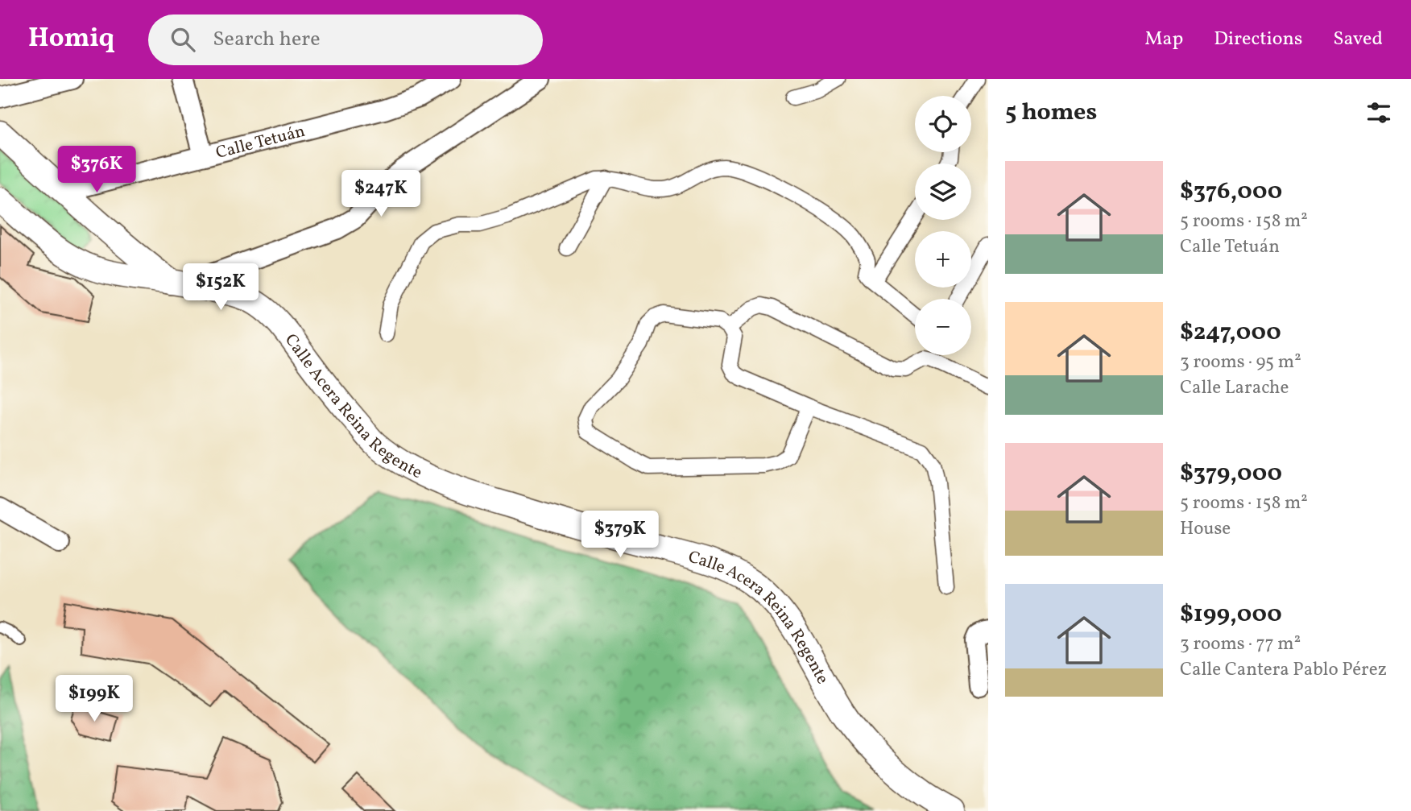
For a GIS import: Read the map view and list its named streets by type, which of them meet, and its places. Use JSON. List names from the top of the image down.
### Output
{
  "streets": {
    "street": ["Calle Tetuán", "Calle Acera Reina Regente"]
  },
  "page": {
    "header": "Homiq",
    "search": "Search here",
    "nav": ["Map", "Directions", "Saved"],
    "heading": "5 homes",
    "map_buttons": ["+", "−"],
    "price": [
      "$376K",
      "$247K",
      "$152K",
      "$379K",
      "$199K"
    ],
    "list": [
      {
        "name": "$376,000",
        "note": "5 rooms · 158 m² · Calle Tetuán"
      },
      {
        "name": "$247,000",
        "note": "3 rooms · 95 m² · Calle Larache"
      },
      {
        "name": "$379,000",
        "note": "5 rooms · 158 m² · House"
      },
      {
        "name": "$199,000",
        "note": "3 rooms · 77 m² · Calle Cantera Pablo Pérez"
      }
    ]
  }
}
